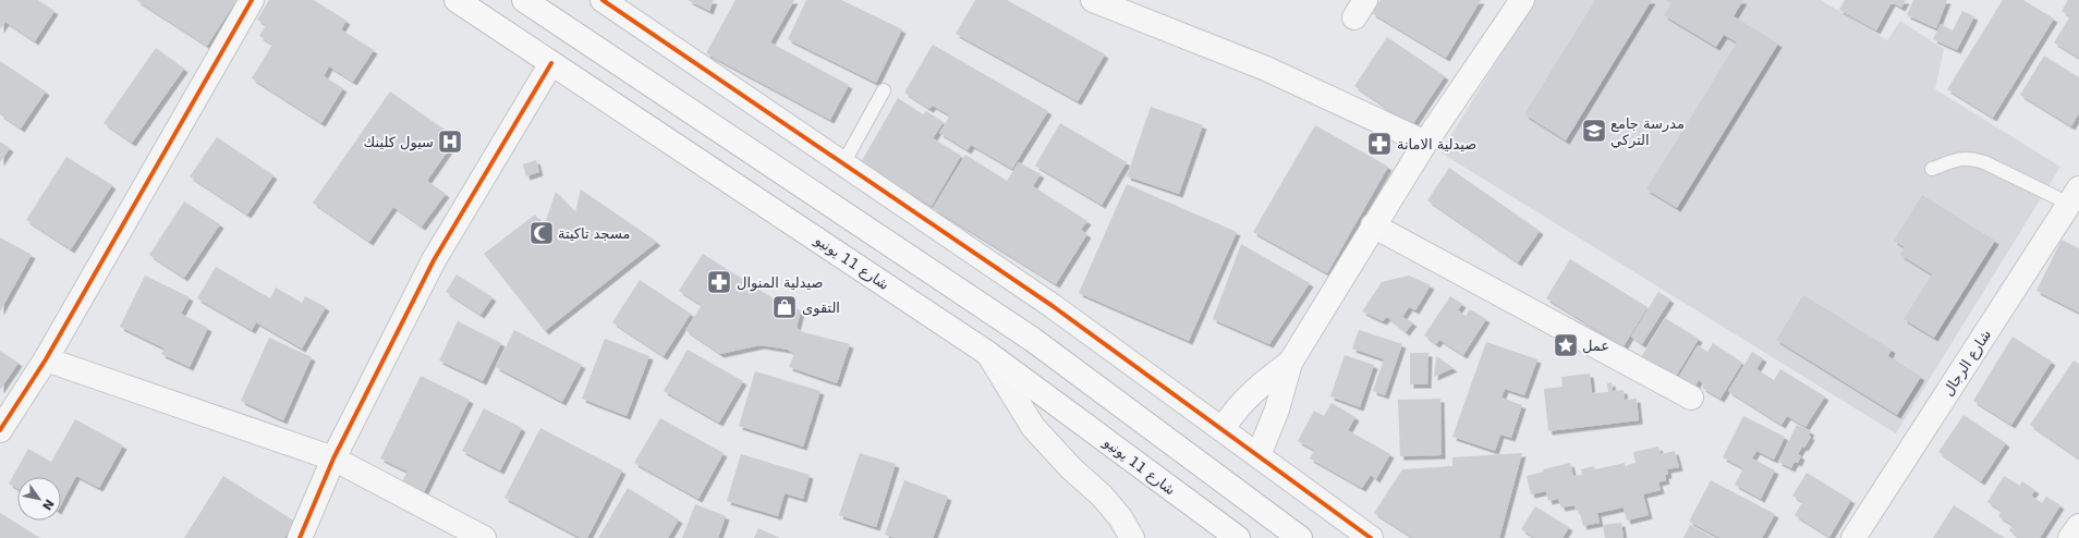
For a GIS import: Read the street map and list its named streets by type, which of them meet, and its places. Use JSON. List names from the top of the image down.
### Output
{
  "streets": {
    "main road": ["شارع 11 يونيو"],
    "street": ["شارع الرجال"]
  },
  "places": {
    "school or university": ["مدرسة جامع التركي"],
    "hospital": ["سيول كلينك"],
    "pharmacy": ["صيدلية الامانة", "صيدلية المنوال"],
    "mosque": ["مسجد تاكيتة"],
    "shop": ["التقوى"],
    "place": ["عمل"]
  },
  "north": "bottom right"
}
